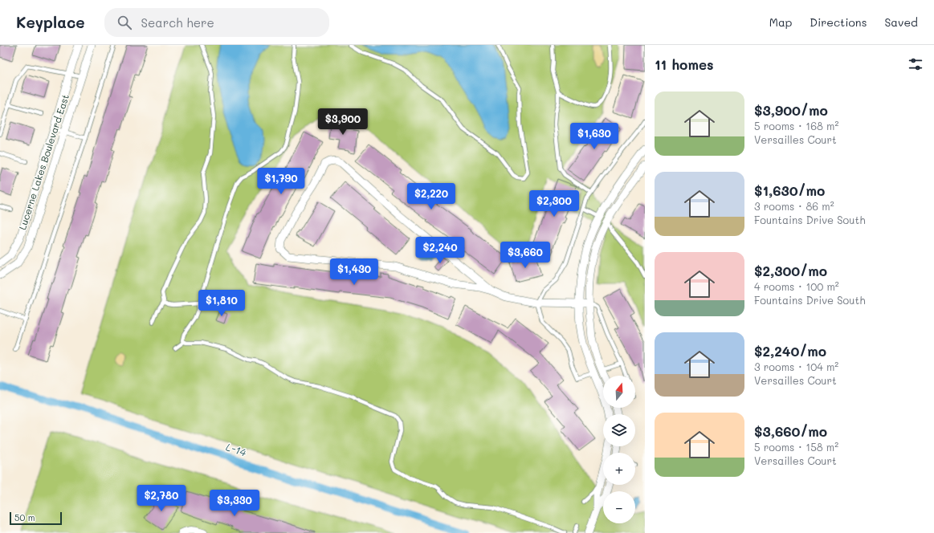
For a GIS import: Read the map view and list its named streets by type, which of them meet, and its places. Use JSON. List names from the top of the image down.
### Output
{
  "streets": {
    "street": ["Lucerne Lakes Boulevard East"]
  },
  "water": ["L-14"],
  "scale_bar": "50 m",
  "north": "top",
  "page": {
    "header": "Keyplace",
    "search": "Search here",
    "nav": ["Map", "Directions", "Saved"],
    "heading": "11 homes",
    "list": [
      {
        "name": "$3,900/mo",
        "note": "5 rooms · 168 m² · Versailles Court"
      },
      {
        "name": "$1,630/mo",
        "note": "3 rooms · 86 m² · Fountains Drive South"
      },
      {
        "name": "$2,300/mo",
        "note": "4 rooms · 100 m² · Fountains Drive South"
      },
      {
        "name": "$2,240/mo",
        "note": "3 rooms · 104 m² · Versailles Court"
      },
      {
        "name": "$3,660/mo",
        "note": "5 rooms · 158 m² · Versailles Court"
      }
    ],
    "price": [
      "$3,900",
      "$1,630",
      "$1,790",
      "$2,220",
      "$2,300",
      "$2,240",
      "$3,660",
      "$1,430",
      "$1,810",
      "$2,780",
      "$3,330"
    ],
    "map_buttons": ["+", "−"],
    "scale": "50 m"
  }
}
